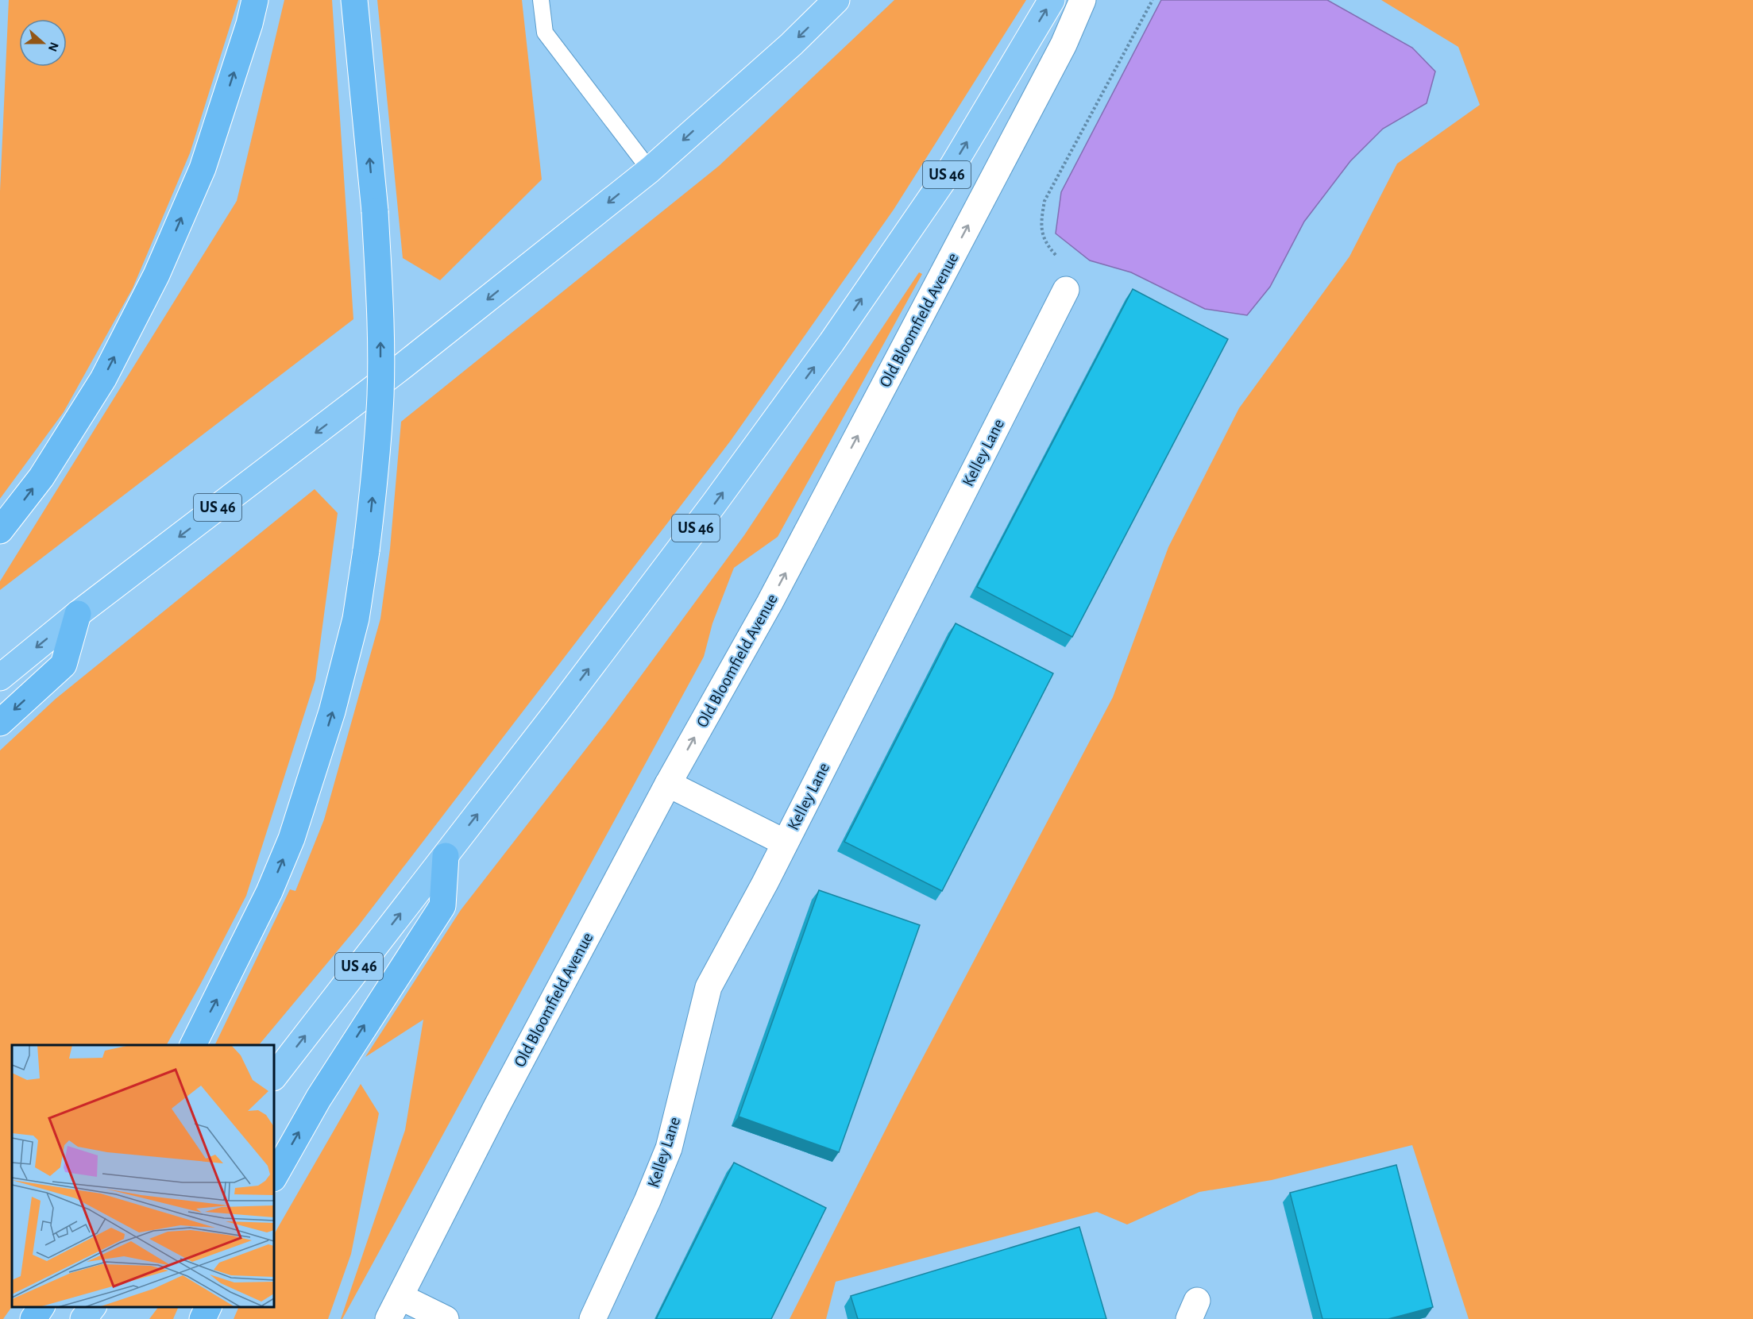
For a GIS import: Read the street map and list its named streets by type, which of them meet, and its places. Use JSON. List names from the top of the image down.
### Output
{
  "streets": {
    "highway": ["US 46"],
    "street": ["Old Bloomfield Avenue", "Kelley Lane"]
  },
  "one_way": ["Old Bloomfield Avenue"],
  "north": "right"
}
